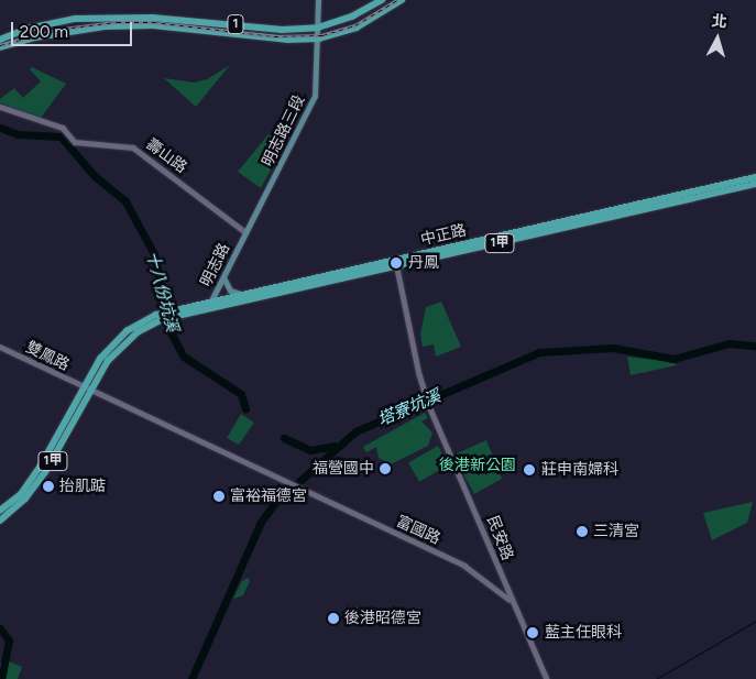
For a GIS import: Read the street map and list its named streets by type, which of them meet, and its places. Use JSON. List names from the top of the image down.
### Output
{
  "streets": {
    "main road": [
      "1",
      "明志路三段",
      "中正路",
      "1甲",
      "明志路"
    ],
    "street": [
      "壽山路",
      "雙鳳路",
      "富國路",
      "民安路"
    ]
  },
  "crossings": [
    ["1", "明志路三段"],
    ["明志路三段", "壽山路"],
    ["明志路三段", "明志路"],
    ["壽山路", "明志路"],
    ["中正路", "明志路"],
    ["中正路", "雙鳳路"],
    ["中正路", "富國路"],
    ["中正路", "民安路"],
    ["雙鳳路", "富國路"],
    ["富國路", "民安路"]
  ],
  "water": ["十八份坑溪", "塔寮坑溪"],
  "parks": ["後港新公園"],
  "places": [
    "丹鳳",
    "福營國中",
    "莊申南婦科",
    "抬肌踮",
    "富裕福德宮",
    "三清宮",
    "後港昭德宮",
    "藍主任眼科"
  ],
  "scale_bar": "200 m",
  "north": "top"
}
